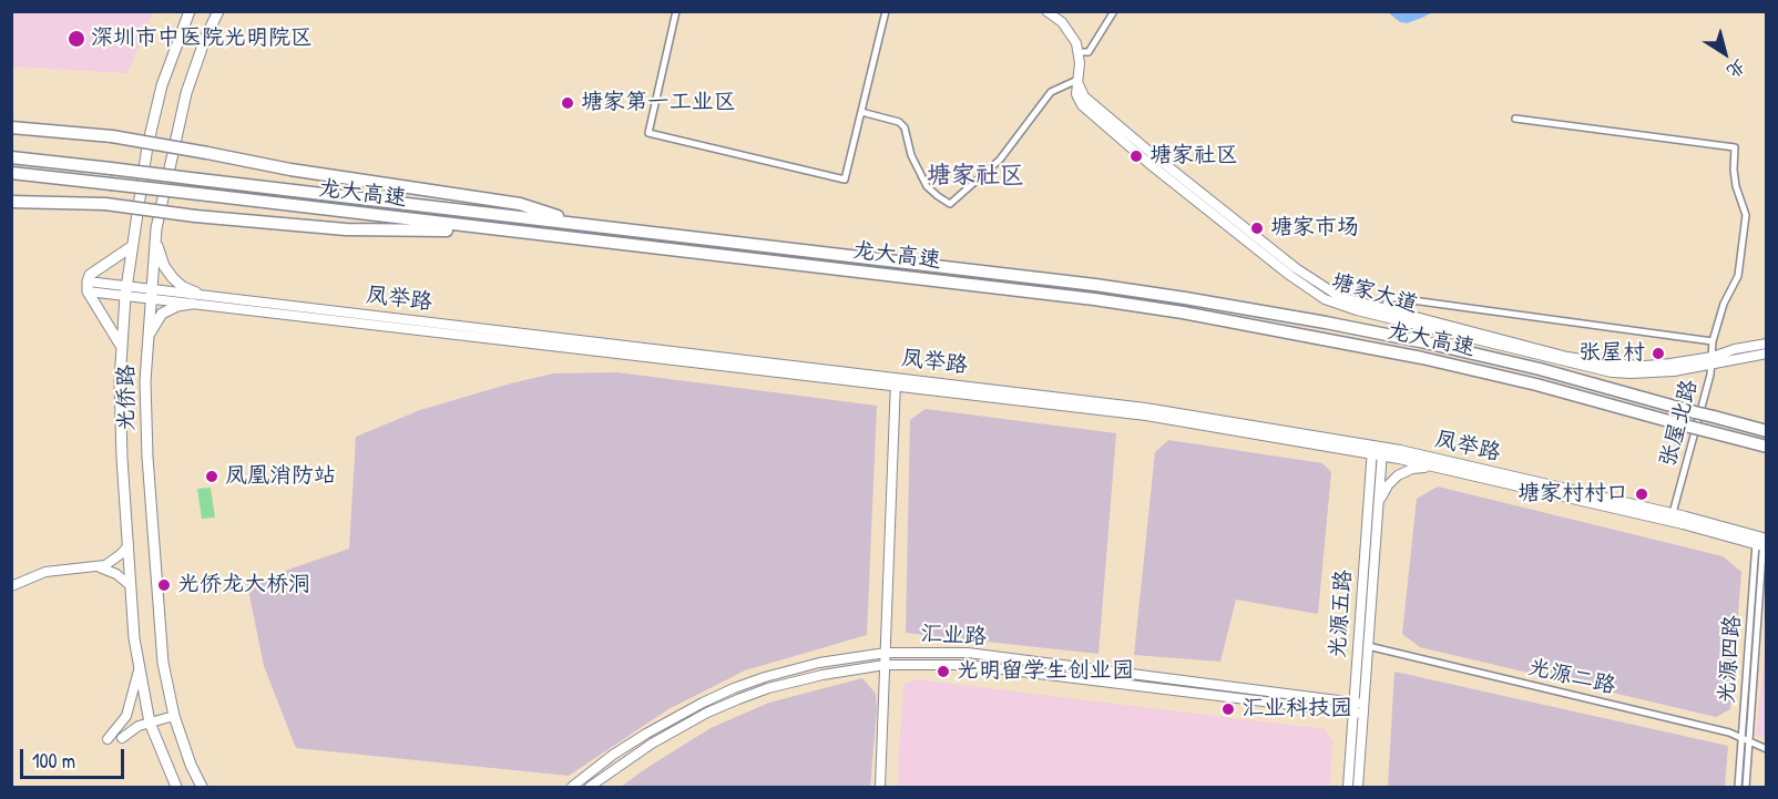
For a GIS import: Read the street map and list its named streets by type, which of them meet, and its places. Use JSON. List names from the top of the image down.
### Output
{
  "streets": {
    "highway": ["龙大高速"],
    "main road": ["光侨路"],
    "street": [
      "塘家大道",
      "凤举路",
      "张屋北路",
      "光源五路",
      "汇业路",
      "光源四路",
      "光源二路"
    ]
  },
  "crossings": [
    ["塘家大道", "张屋北路"],
    ["凤举路", "光侨路"],
    ["凤举路", "张屋北路"],
    ["凤举路", "光源五路"],
    ["凤举路", "光源四路"],
    ["光源五路", "汇业路"],
    ["光源五路", "光源二路"],
    ["光源四路", "光源二路"]
  ],
  "districts": ["塘家社区"],
  "places": [
    "深圳市中医院光明院区",
    "塘家第一工业区",
    "塘家社区",
    "塘家市场",
    "张屋村",
    "凤凰消防站",
    "塘家村村口",
    "光侨龙大桥洞",
    "光明留学生创业园",
    "汇业科技园"
  ],
  "scale_bar": "100 m",
  "north": "bottom right"
}
